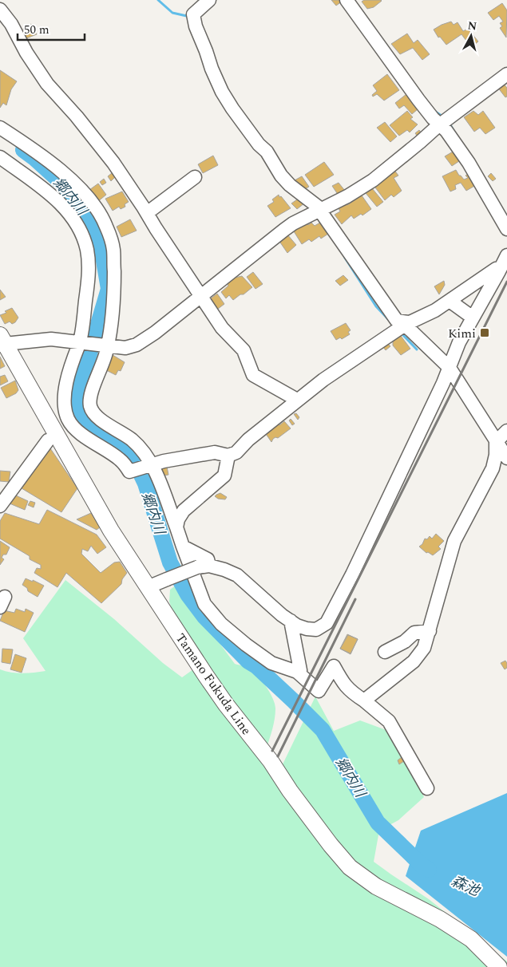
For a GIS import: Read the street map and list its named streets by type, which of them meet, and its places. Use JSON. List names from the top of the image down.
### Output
{
  "streets": {
    "main road": ["Tamano Fukuda Line"]
  },
  "water": ["郷内川", "森池"],
  "places": {
    "transit": ["Kimi"]
  },
  "scale_bar": "50 m",
  "north": "top"
}
